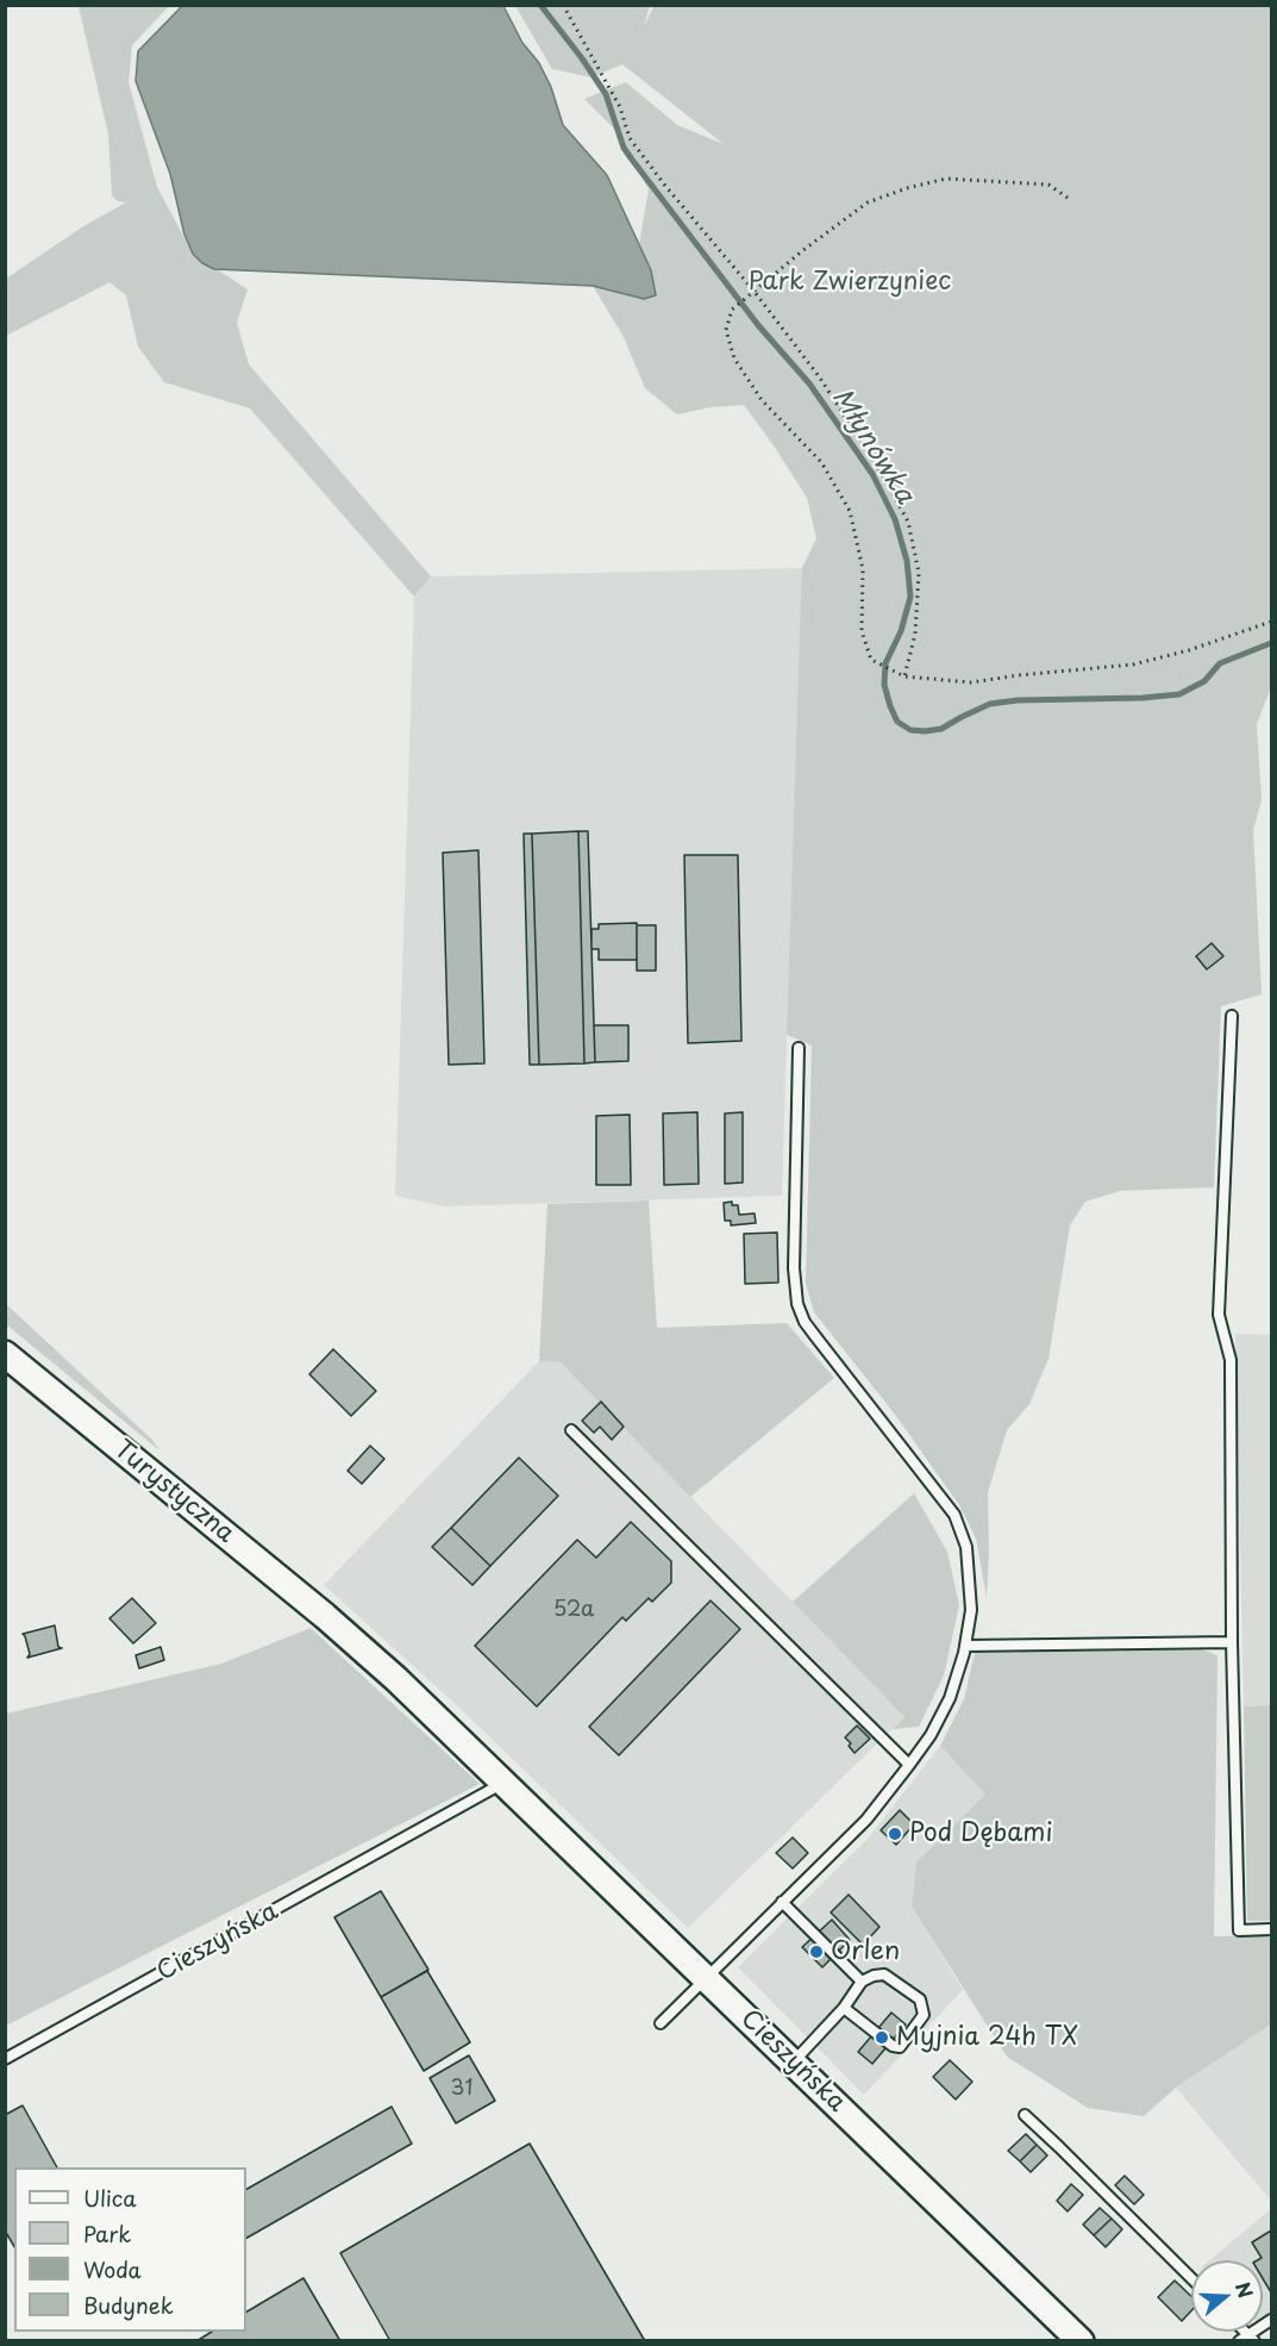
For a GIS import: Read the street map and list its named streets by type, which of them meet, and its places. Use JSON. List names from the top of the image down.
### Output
{
  "streets": {
    "main road": ["Turystyczna", "Cieszyńska"]
  },
  "crossings": [
    ["Turystyczna", "Cieszyńska"]
  ],
  "water": ["Młynówka"],
  "parks": ["Park Zwierzyniec"],
  "places": ["Pod Dębami", "Orlen", "Myjnia 24h TX"],
  "house_numbers": ["52a", "31"],
  "legend": [
    "Ulica",
    "Park",
    "Woda",
    "Budynek"
  ],
  "north": "right"
}
